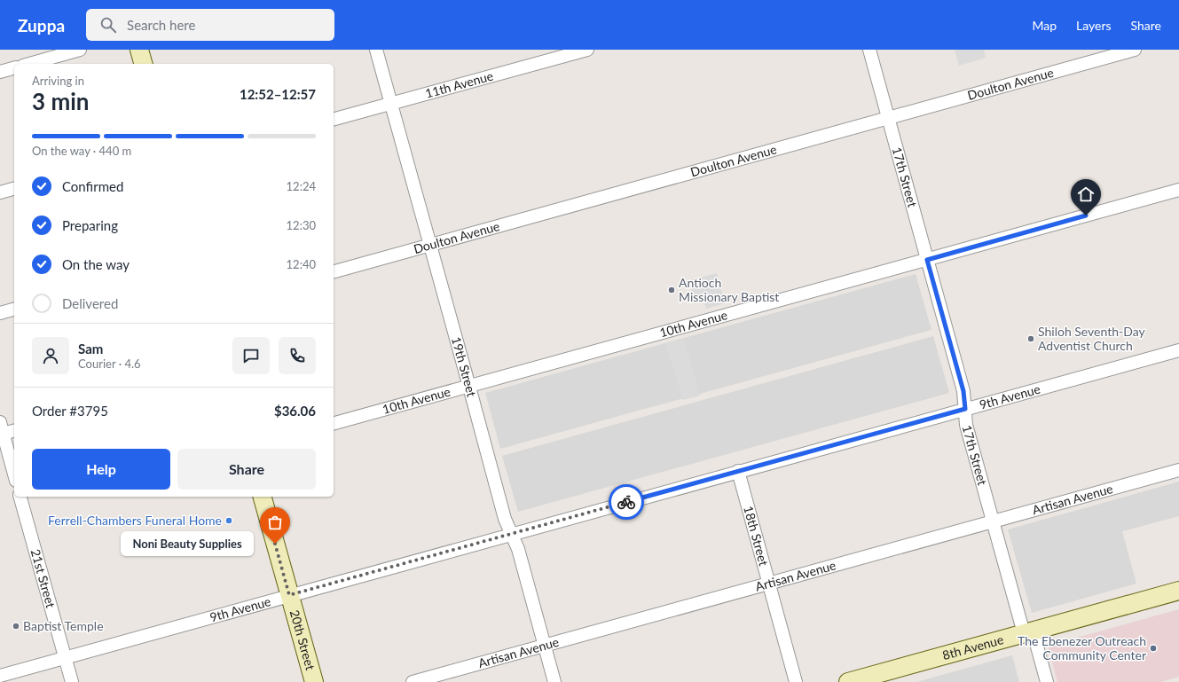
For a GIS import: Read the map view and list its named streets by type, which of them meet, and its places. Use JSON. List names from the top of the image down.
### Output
{
  "streets": {
    "main road": ["20th Street", "8th Avenue"],
    "street": [
      "Doulton Avenue",
      "11th Avenue",
      "17th Street",
      "10th Avenue",
      "19th Street",
      "9th Avenue",
      "Artisan Avenue",
      "18th Street",
      "21st Street"
    ]
  },
  "crossings": [
    ["Doulton Avenue", "17th Street"],
    ["Doulton Avenue", "19th Street"],
    ["11th Avenue", "19th Street"],
    ["17th Street", "10th Avenue"],
    ["17th Street", "9th Avenue"],
    ["17th Street", "Artisan Avenue"],
    ["17th Street", "8th Avenue"],
    ["10th Avenue", "19th Street"],
    ["19th Street", "9th Avenue"],
    ["19th Street", "Artisan Avenue"],
    ["9th Avenue", "18th Street"],
    ["9th Avenue", "21st Street"],
    ["9th Avenue", "20th Street"],
    ["Artisan Avenue", "18th Street"]
  ],
  "places": [
    "Antioch Missionary Baptist",
    "Shiloh Seventh-Day Adventist Church",
    "Ferrell-Chambers Funeral Home",
    "Noni Beauty Supplies",
    "Baptist Temple",
    "The Ebenezer Outreach Community Center"
  ],
  "page": {
    "header": "Zuppa",
    "search": "Search here",
    "nav": ["Map", "Layers", "Share"],
    "heading": ["3 min", "Arriving in", "12:52–12:57"],
    "panel": [
      "Sam",
      "Courier · 4.6",
      "Order #3795",
      "$36.06"
    ],
    "bar": "On the way · 440 m",
    "list": [
      ["Confirmed", "12:24"],
      ["Preparing", "12:30"],
      ["On the way", "12:40"],
      "Delivered"
    ],
    "buttons": ["Help", "Share"],
    "bubble": "Noni Beauty Supplies"
  }
}
